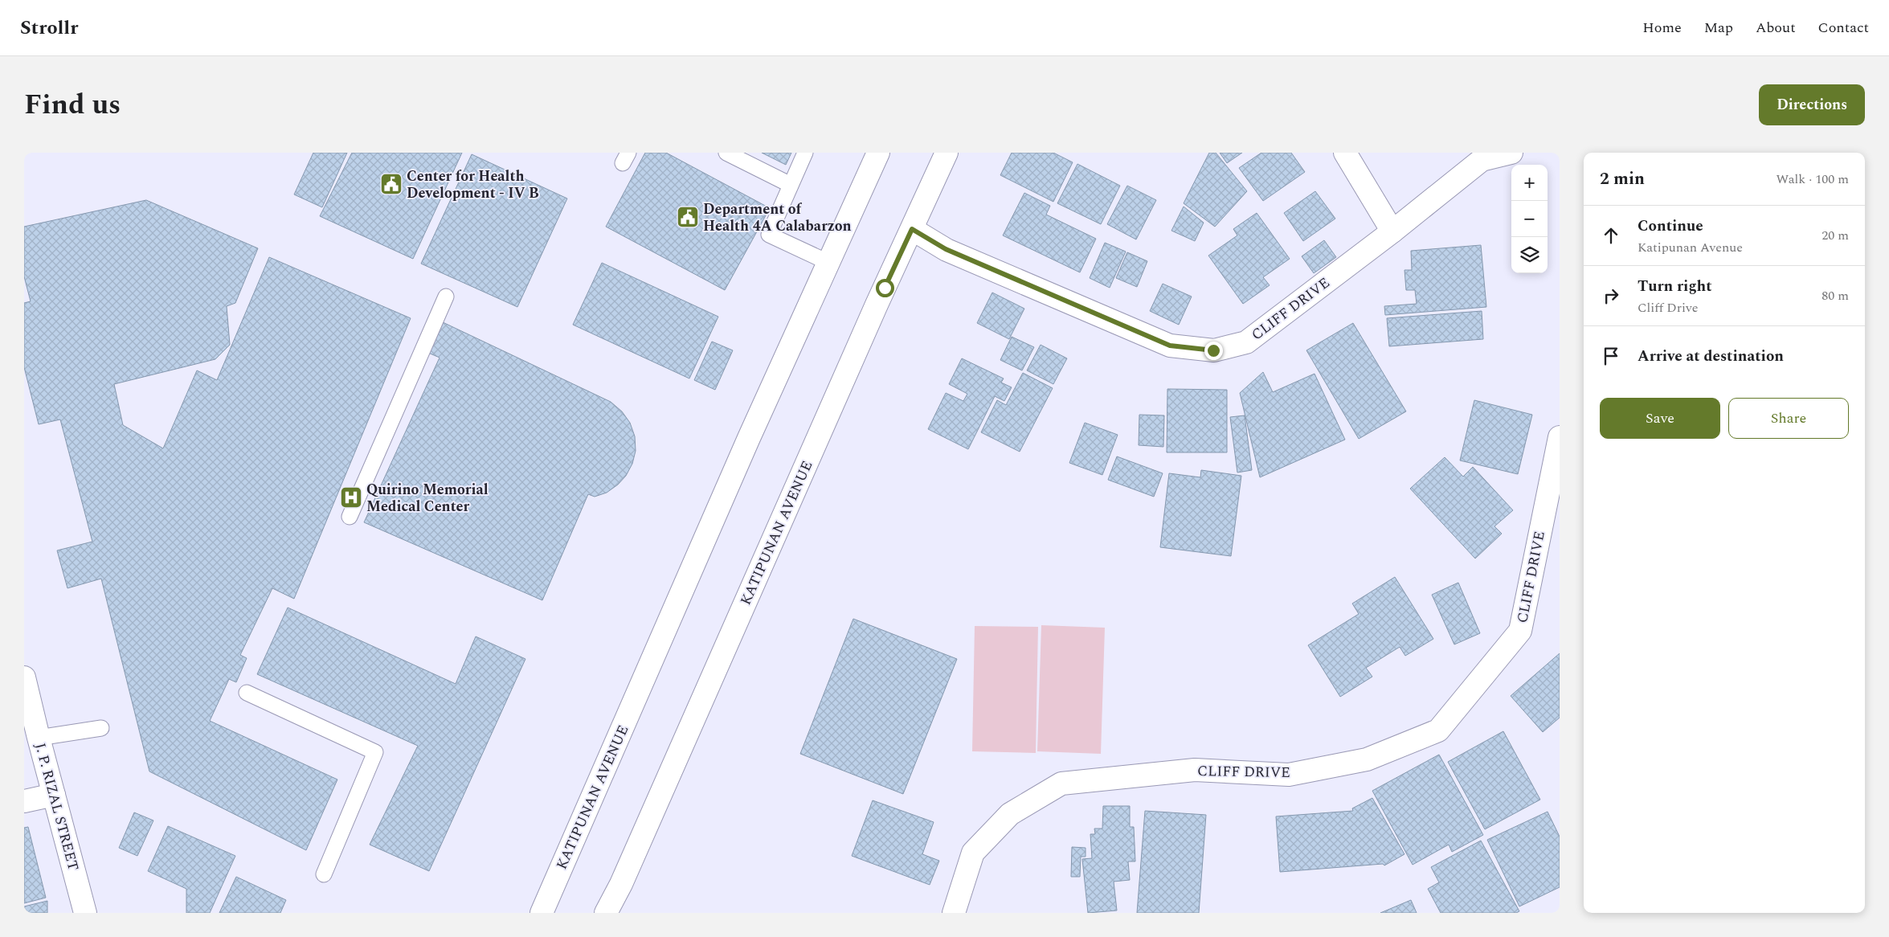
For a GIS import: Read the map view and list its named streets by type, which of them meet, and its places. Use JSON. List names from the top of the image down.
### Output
{
  "streets": {
    "street": ["CLIFF DRIVE", "KATIPUNAN AVENUE", "J. P. RIZAL STREET"]
  },
  "crossings": [
    ["CLIFF DRIVE", "KATIPUNAN AVENUE"]
  ],
  "places": {
    "public building": ["Center for Health Development - IV B", "Department of Health 4A Calabarzon"],
    "hospital": ["Quirino Memorial Medical Center"]
  },
  "page": {
    "header": "Strollr",
    "nav": [
      "Home",
      "Map",
      "About",
      "Contact"
    ],
    "title": "Find us",
    "buttons": [
      "Directions",
      ["Save", "Share"]
    ],
    "heading": ["2 min", "Walk · 100 m"],
    "map_buttons": ["+", "−"],
    "list": [
      ["Continue", "Katipunan Avenue", "20 m"],
      ["Turn right", "Cliff Drive", "80 m"],
      "Arrive at destination"
    ]
  }
}
